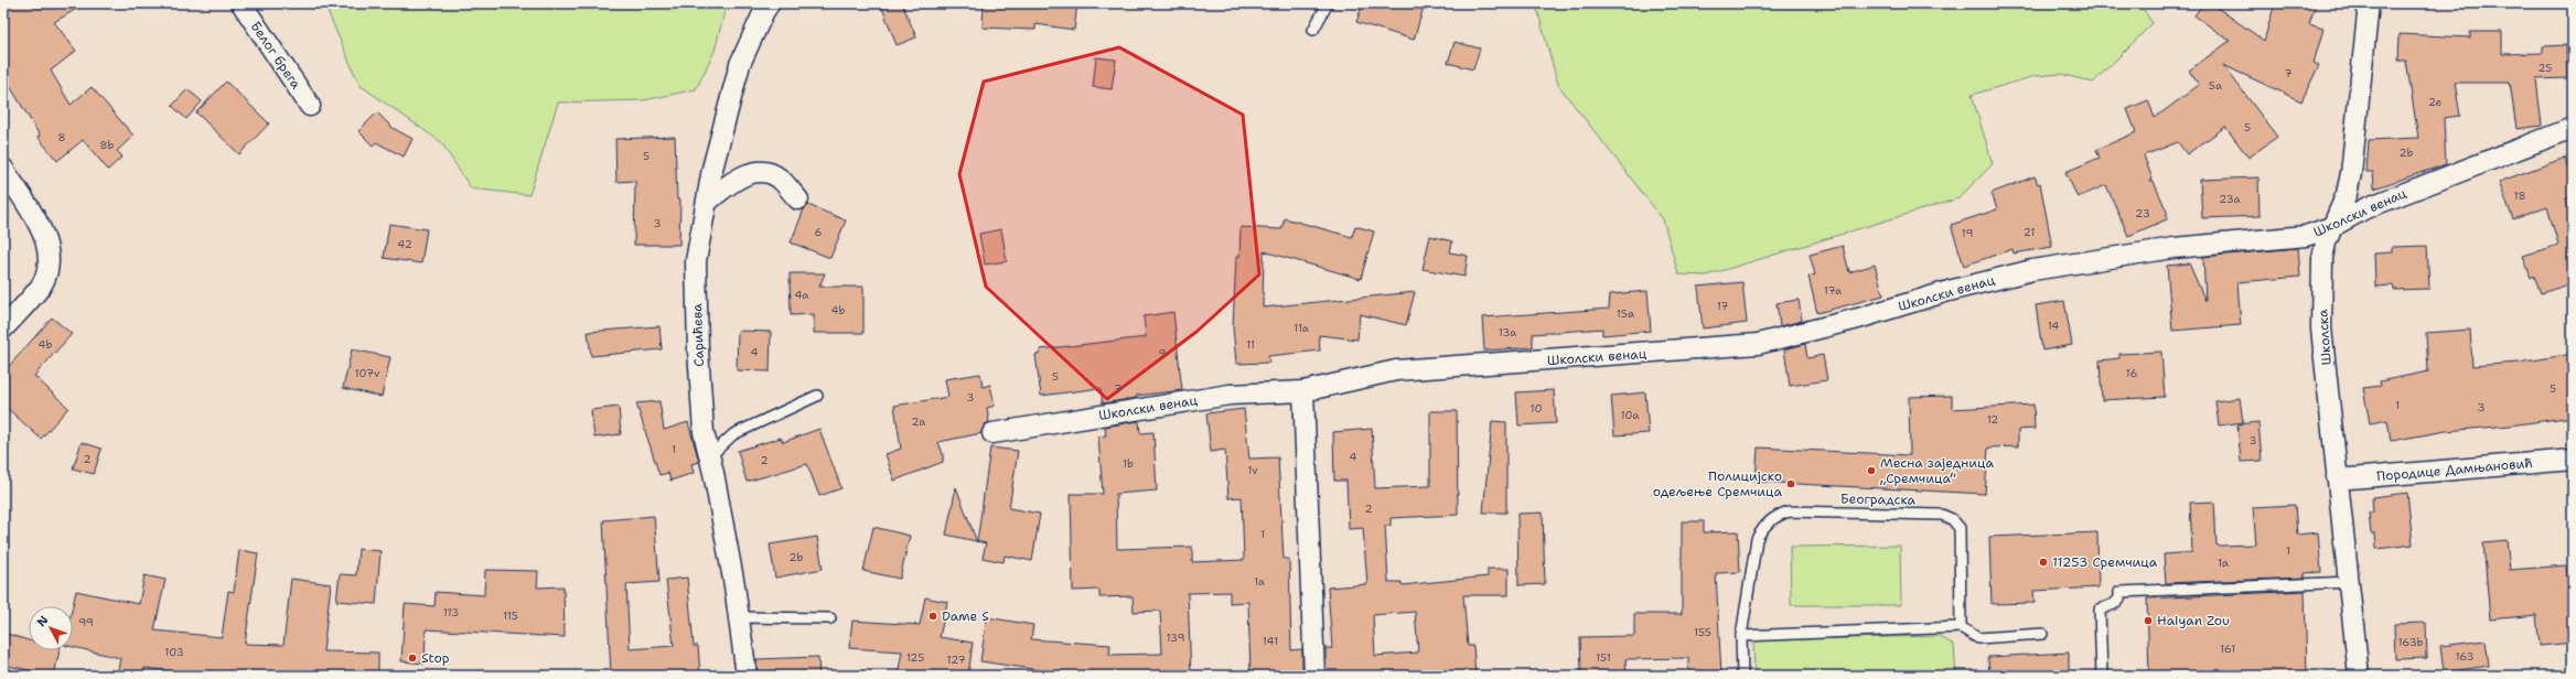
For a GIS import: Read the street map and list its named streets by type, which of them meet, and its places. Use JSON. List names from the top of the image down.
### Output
{
  "streets": {
    "street": [
      "Белог брега",
      "Школски венац",
      "Сарићева",
      "Школска",
      "Породице Дамњановић"
    ],
    "lane": ["Београдска"]
  },
  "crossings": [
    ["Школски венац", "Школска"],
    ["Школска", "Породице Дамњановић"]
  ],
  "places": [
    "Месна заједница „Сремчица”",
    "Полицијско одељење Сремчица",
    "11253 Сремчица",
    "Dame S",
    "Haiyan Zou",
    "Stop"
  ],
  "house_numbers": [
    "25",
    "7",
    "5a",
    "2e",
    "5",
    "8",
    "8b",
    "2b",
    "5",
    "18",
    "23a",
    "23",
    "3",
    "6",
    "21",
    "19",
    "42",
    "17a",
    "4a",
    "17",
    "4b",
    "15a",
    "14",
    "11a",
    "13a",
    "4b",
    "11",
    "4",
    "9",
    "107v",
    "16",
    "5",
    "7",
    "5",
    "3",
    "1",
    "3",
    "10",
    "10a",
    "12",
    "2a",
    "3",
    "1",
    "4",
    "2",
    "2",
    "1b",
    "1v",
    "2",
    "1",
    "1",
    "2b",
    "1a",
    "1a",
    "113",
    "115",
    "99",
    "155",
    "139",
    "141",
    "163b",
    "161",
    "103",
    "163",
    "125",
    "151",
    "127"
  ],
  "north": "top left"
}
